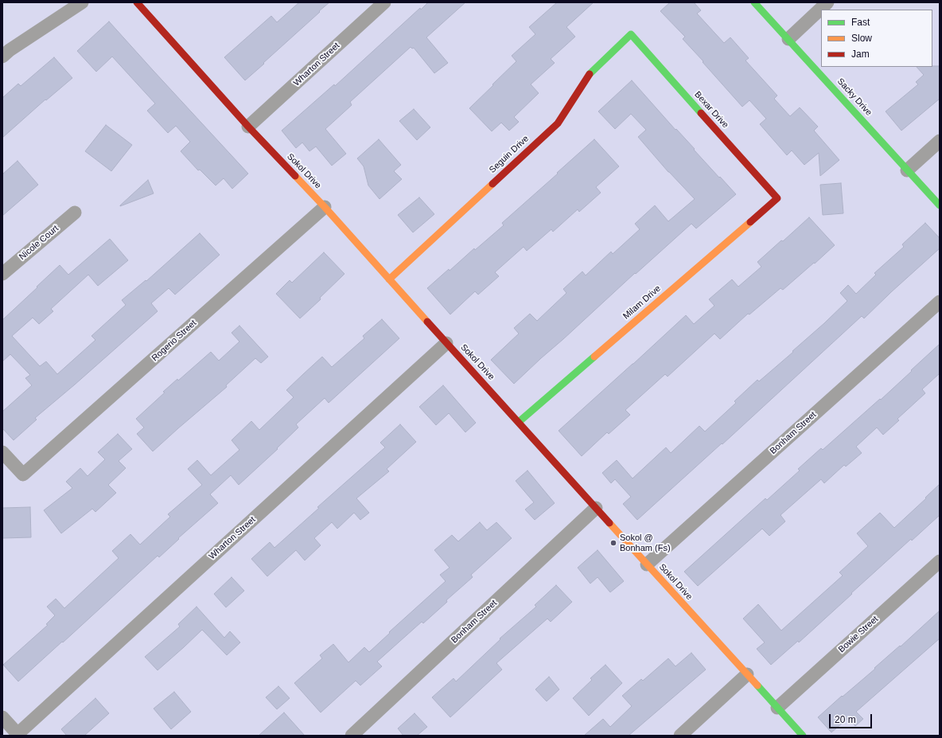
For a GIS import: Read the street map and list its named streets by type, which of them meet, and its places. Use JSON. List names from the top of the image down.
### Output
{
  "streets": {
    "street": [
      "Wharton Street",
      "Sacky Drive",
      "Bexar Drive",
      "Seguin Drive",
      "Sokol Drive",
      "Nicole Court",
      "Milam Drive",
      "Rogerio Street",
      "Bonham Street",
      "Bowie Street"
    ]
  },
  "crossings": [
    ["Wharton Street", "Sokol Drive"],
    ["Bexar Drive", "Seguin Drive"],
    ["Bexar Drive", "Milam Drive"],
    ["Seguin Drive", "Sokol Drive"],
    ["Sokol Drive", "Milam Drive"],
    ["Sokol Drive", "Rogerio Street"],
    ["Sokol Drive", "Bonham Street"],
    ["Sokol Drive", "Bowie Street"]
  ],
  "places": ["Sokol @ Bonham (Fs)"],
  "legend": ["Fast", "Slow", "Jam"],
  "scale_bar": "20 m"
}
